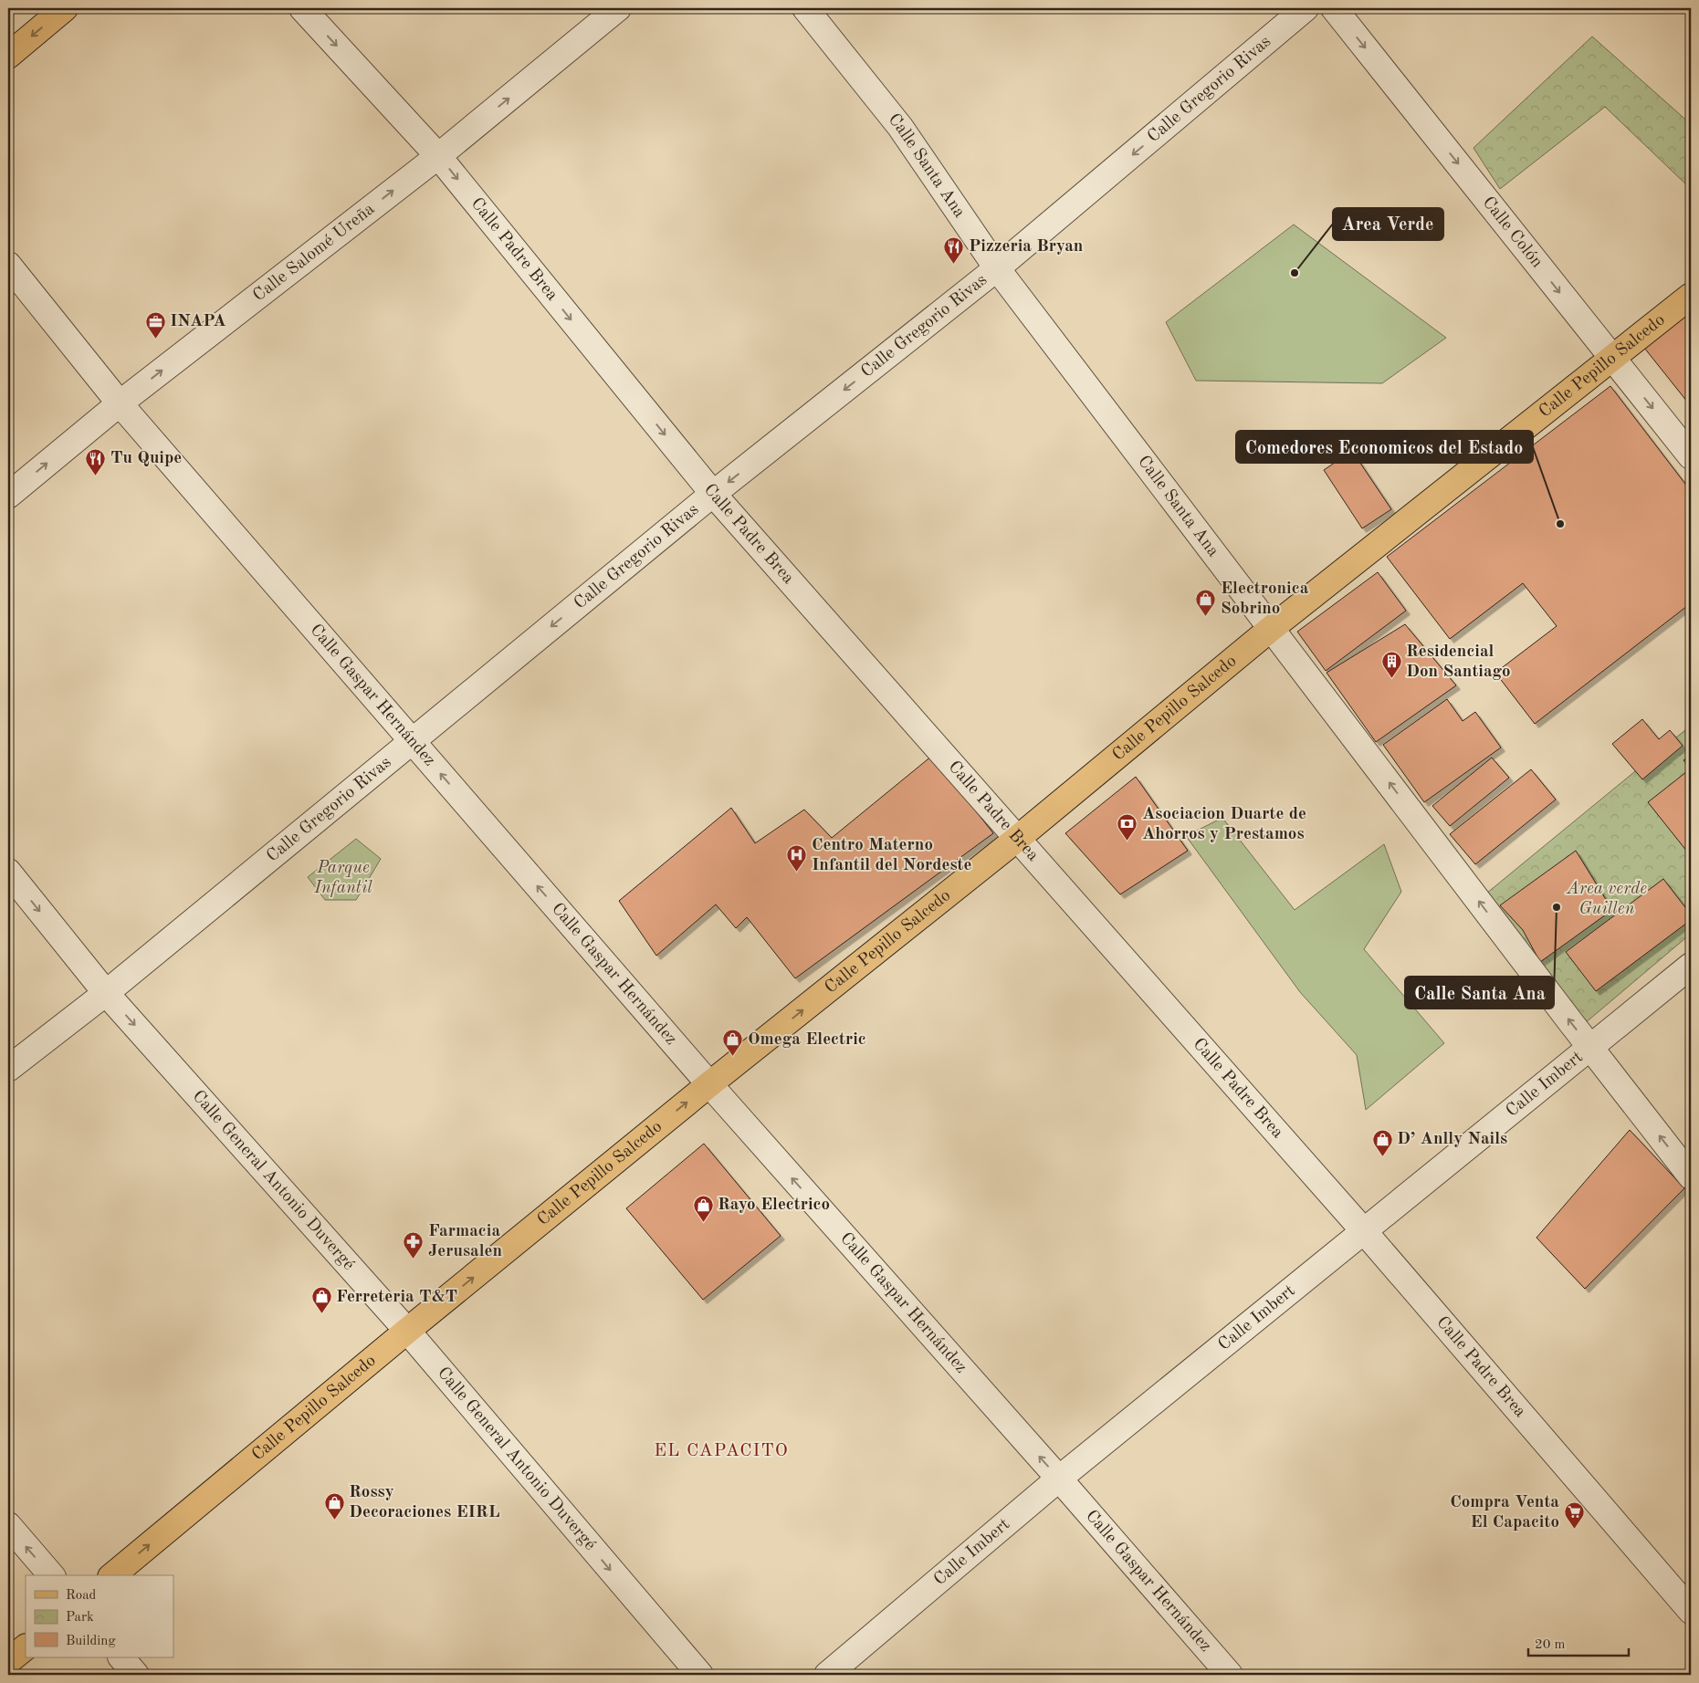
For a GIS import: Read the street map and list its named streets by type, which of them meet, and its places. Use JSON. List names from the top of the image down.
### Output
{
  "streets": {
    "main road": ["Calle Pepillo Salcedo"],
    "street": [
      "Calle Gregorio Rivas",
      "Calle Santa Ana",
      "Calle Colón",
      "Calle Padre Brea",
      "Calle Salomé Ureña",
      "Calle Gaspar Hernández",
      "Calle Imbert",
      "Calle General Antonio Duvergé"
    ]
  },
  "crossings": [
    ["Calle Gregorio Rivas", "Calle Santa Ana"],
    ["Calle Gregorio Rivas", "Calle Padre Brea"],
    ["Calle Gregorio Rivas", "Calle Gaspar Hernández"],
    ["Calle Gregorio Rivas", "Calle General Antonio Duvergé"],
    ["Calle Santa Ana", "Calle Pepillo Salcedo"],
    ["Calle Santa Ana", "Calle Imbert"],
    ["Calle Colón", "Calle Pepillo Salcedo"],
    ["Calle Padre Brea", "Calle Salomé Ureña"],
    ["Calle Padre Brea", "Calle Pepillo Salcedo"],
    ["Calle Padre Brea", "Calle Imbert"],
    ["Calle Salomé Ureña", "Calle Gaspar Hernández"],
    ["Calle Pepillo Salcedo", "Calle Gaspar Hernández"],
    ["Calle Pepillo Salcedo", "Calle General Antonio Duvergé"],
    ["Calle Gaspar Hernández", "Calle Imbert"]
  ],
  "one_way": [
    "Calle Gregorio Rivas",
    "Calle Santa Ana",
    "Calle Colón",
    "Calle Salomé Ureña",
    "Calle Pepillo Salcedo",
    "Calle Gaspar Hernández",
    "Calle General Antonio Duvergé"
  ],
  "districts": ["EL CAPACITO"],
  "parks": ["Parque Infantil", "Area verde Guillen"],
  "places": {
    "restaurant": ["Pizzeria Bryan", "Tu Quipe"],
    "other": ["Area Verde", "Comedores Economicos del Estado", "Calle Santa Ana"],
    "office": ["INAPA"],
    "shop": [
      "Electronica Sobrino",
      "Omega Electric",
      "D’ Anlly Nails",
      "Rayo Electrico",
      "Ferreteria T&T",
      "Rossy Decoraciones EIRL"
    ],
    "building": ["Residencial Don Santiago"],
    "bank": ["Asociacion Duarte de Ahorros y Prestamos"],
    "hospital": ["Centro Materno Infantil del Nordeste"],
    "pharmacy": ["Farmacia Jerusalen"],
    "supermarket": ["Compra Venta El Capacito"]
  },
  "legend": ["Road", "Park", "Building"],
  "scale_bar": "20 m"
}
